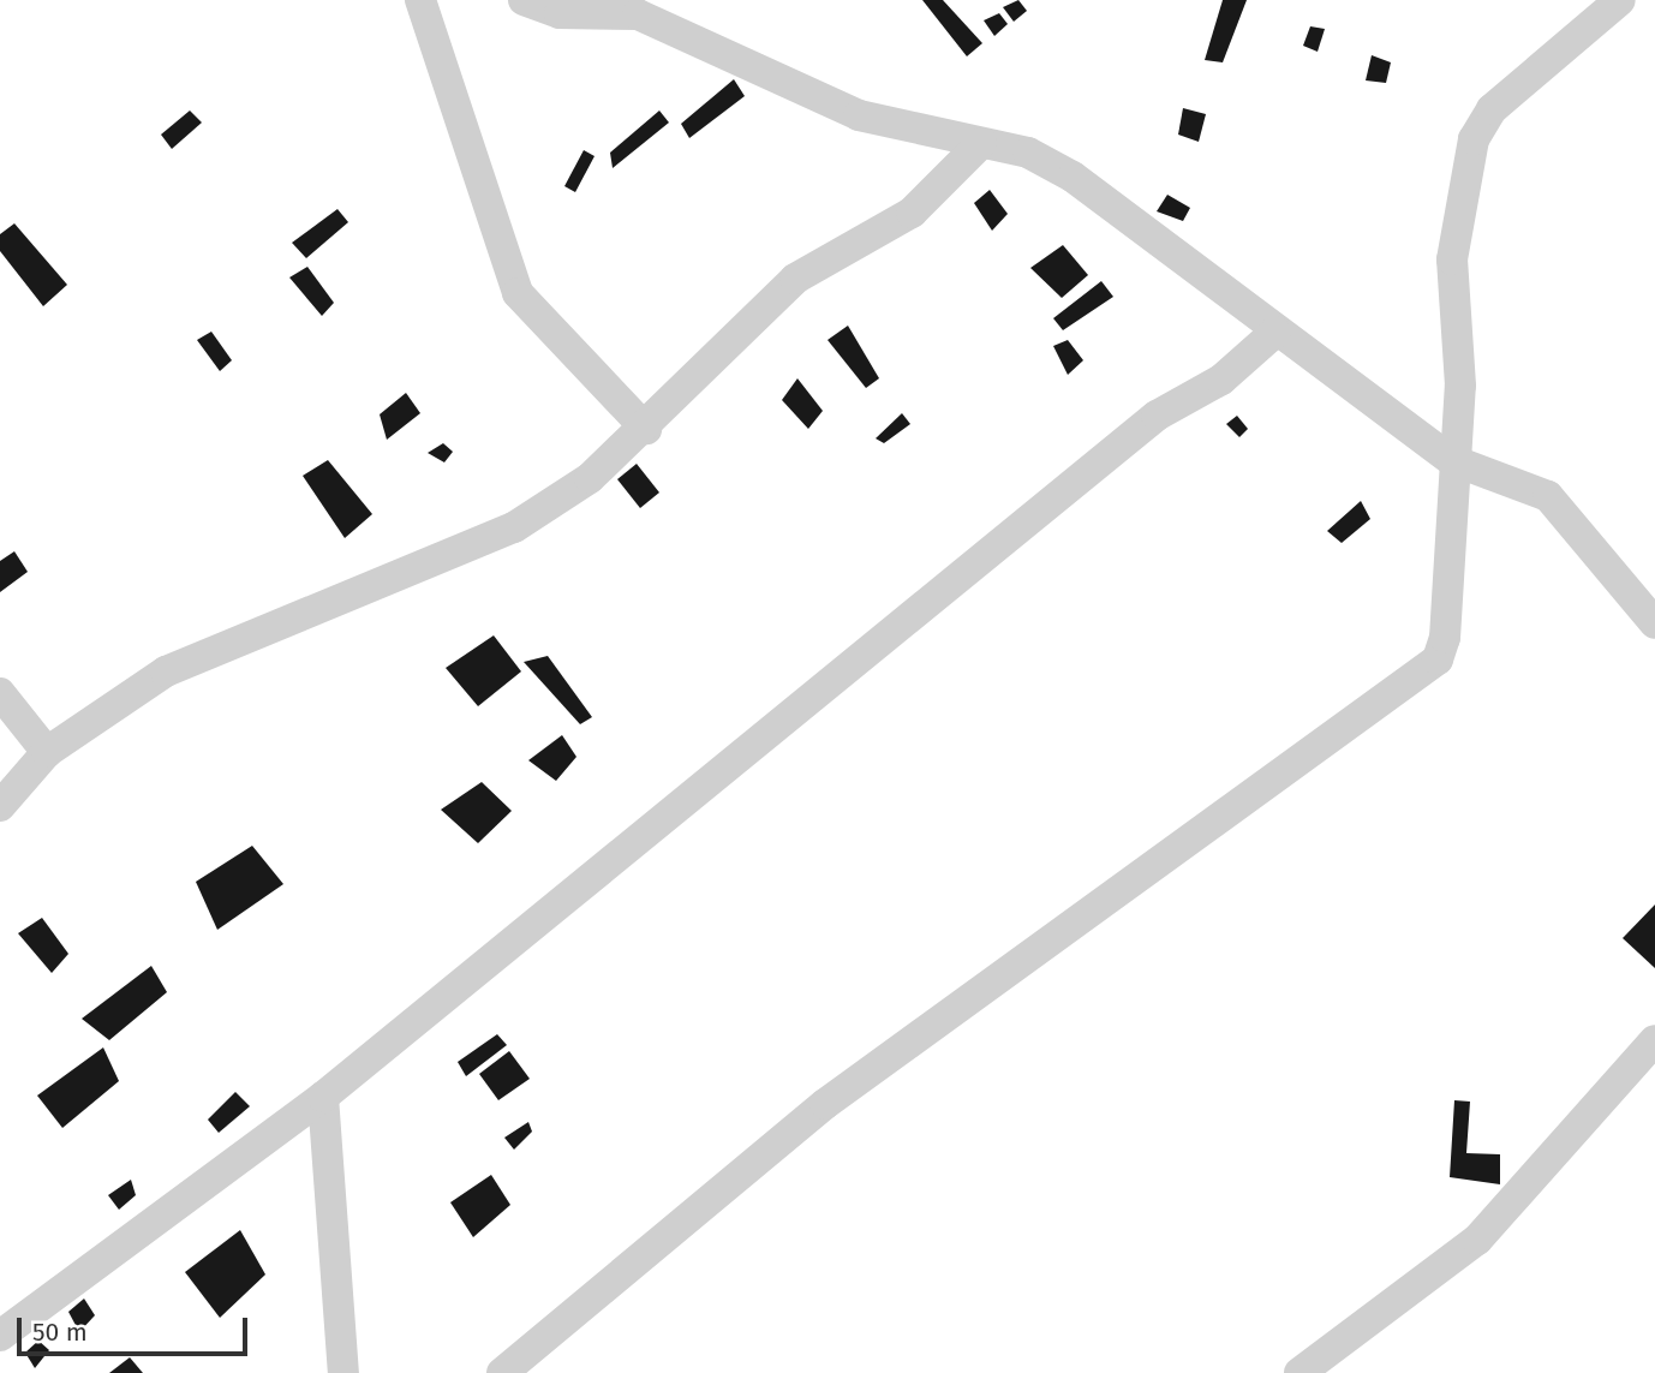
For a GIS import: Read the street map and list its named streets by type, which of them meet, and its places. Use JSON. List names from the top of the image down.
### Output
{
  "scale_bar": "50 m"
}
